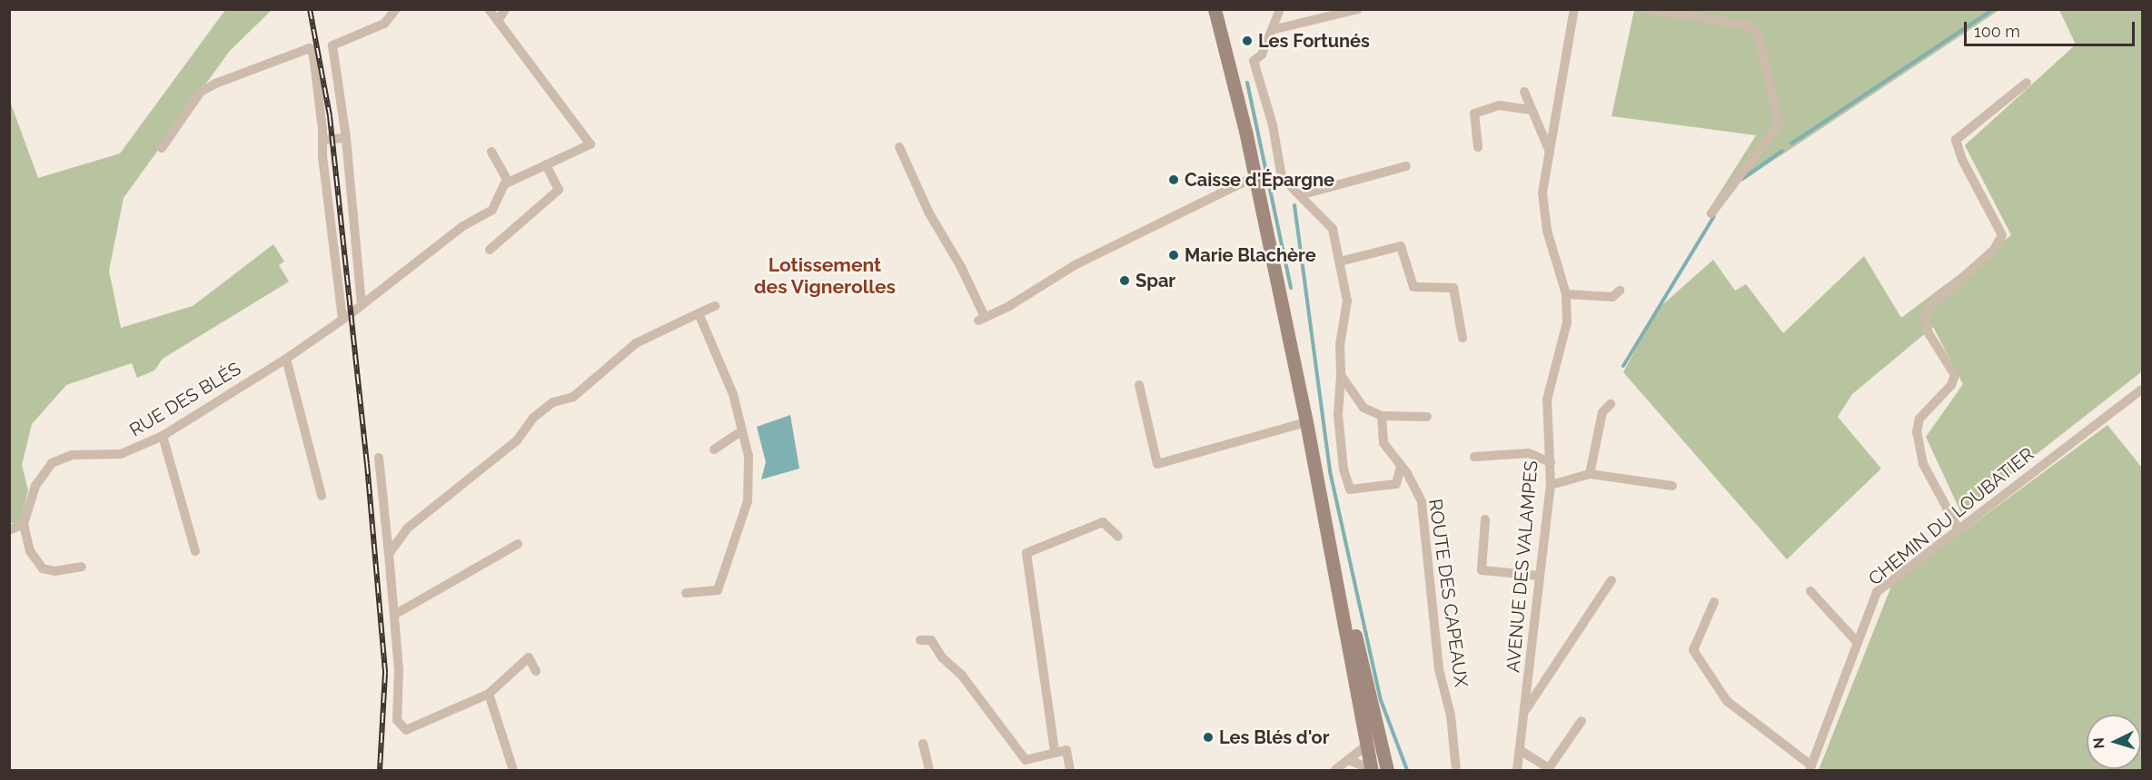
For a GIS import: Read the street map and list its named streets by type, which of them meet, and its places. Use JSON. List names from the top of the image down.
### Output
{
  "streets": {
    "street": [
      "RUE DES BLÉS",
      "CHEMIN DU LOUBATIER",
      "AVENUE DES VALAMPES",
      "ROUTE DES CAPEAUX"
    ]
  },
  "districts": ["Lotissement des Vignerolles"],
  "places": [
    "Les Fortunés",
    "Caisse d'Épargne",
    "Marie Blachère",
    "Spar",
    "Les Blés d'or"
  ],
  "scale_bar": "100 m",
  "north": "left"
}
